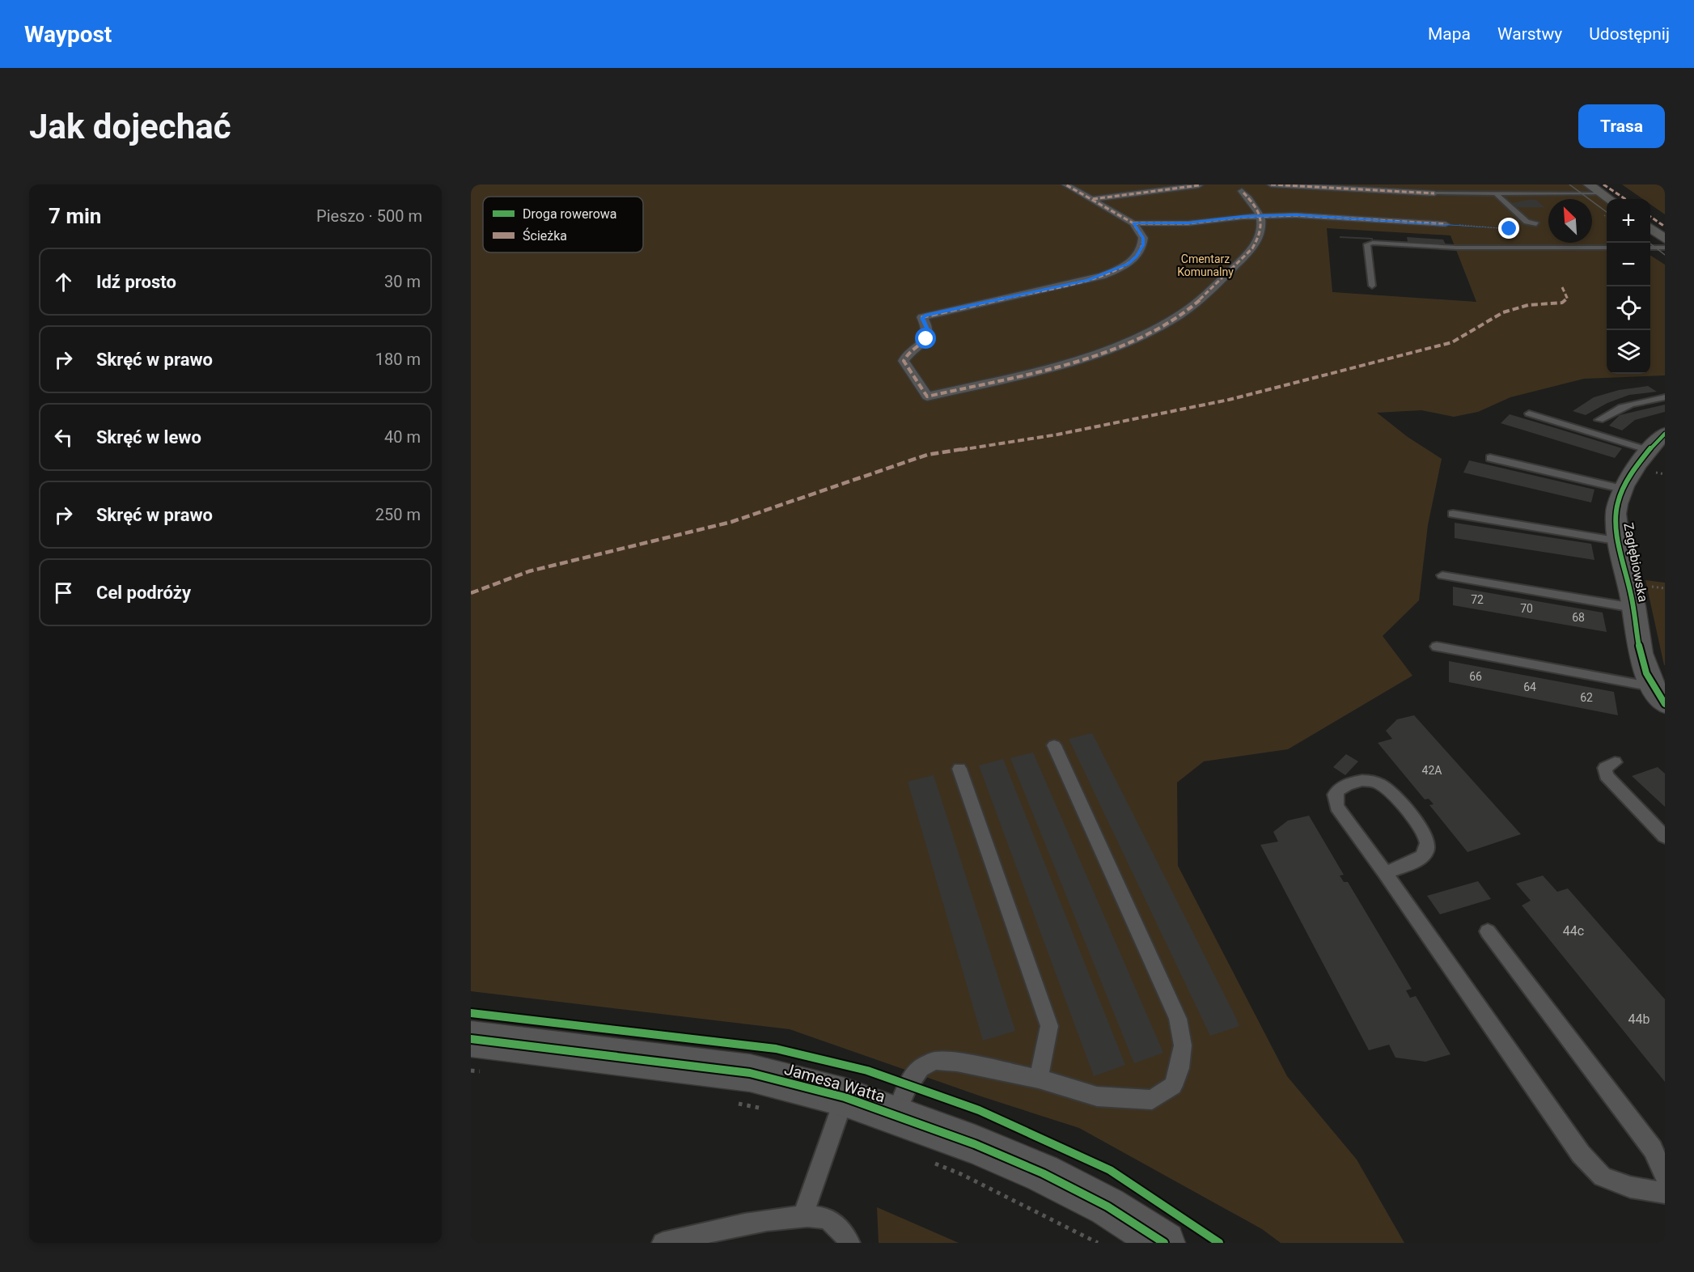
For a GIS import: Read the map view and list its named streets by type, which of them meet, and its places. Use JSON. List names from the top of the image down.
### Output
{
  "streets": {
    "street": ["Zagłębiowska", "Jamesa Watta"]
  },
  "parks": ["Cmentarz Komunalny"],
  "house_numbers": [
    "72",
    "70",
    "68",
    "66",
    "64",
    "62",
    "42A",
    "44c",
    "44b"
  ],
  "legend": ["Droga rowerowa", "Ścieżka"],
  "north": "top left",
  "page": {
    "header": "Waypost",
    "nav": ["Mapa", "Warstwy", "Udostępnij"],
    "buttons": "Trasa",
    "title": "Jak dojechać",
    "heading": ["7 min", "Pieszo · 500 m"],
    "map_buttons": ["+", "−"],
    "list": [
      ["Idź prosto", "30 m"],
      ["Skręć w prawo", "180 m"],
      ["Skręć w lewo", "40 m"],
      ["Skręć w prawo", "250 m"],
      "Cel podróży"
    ]
  }
}
